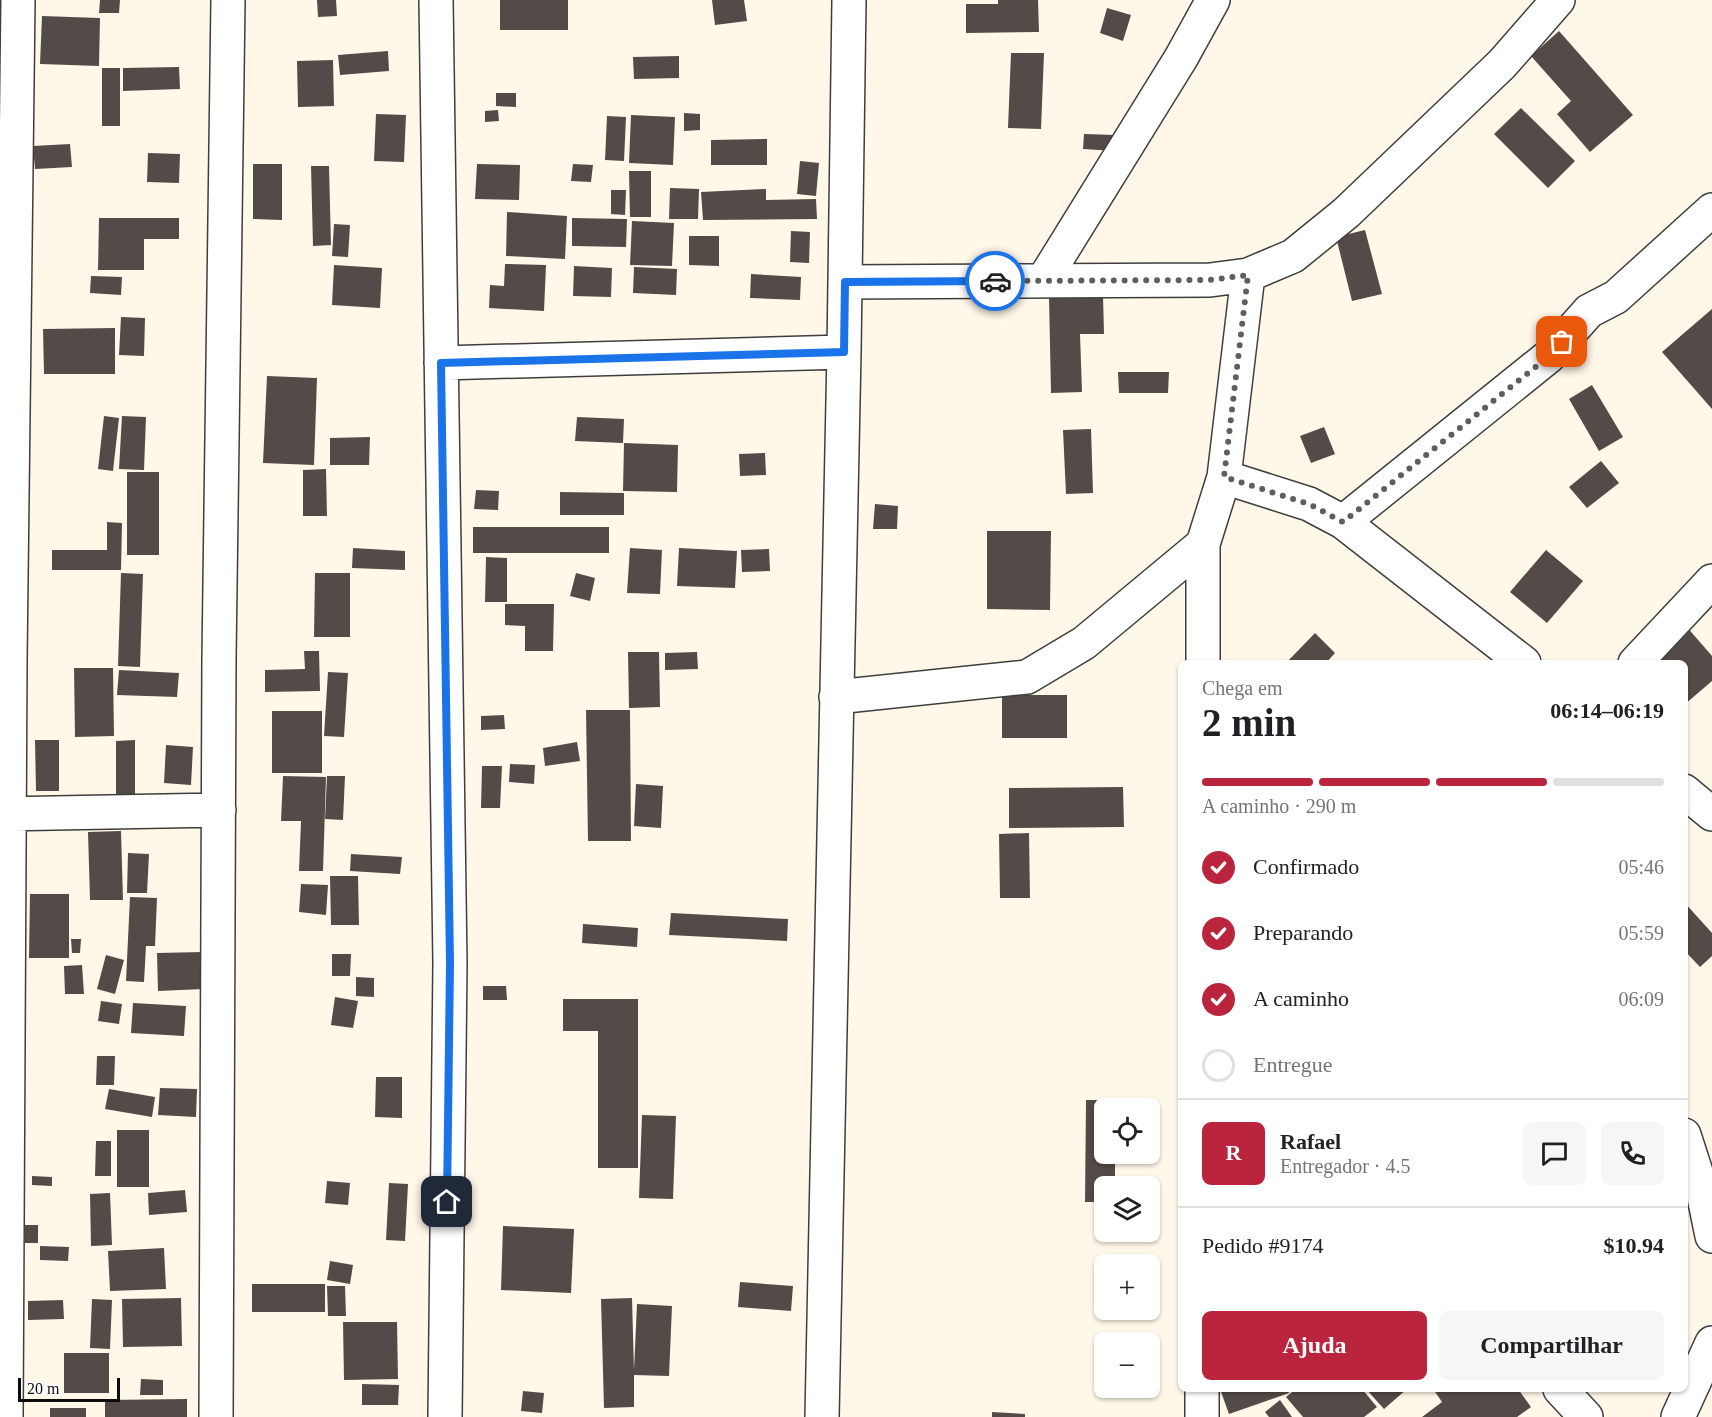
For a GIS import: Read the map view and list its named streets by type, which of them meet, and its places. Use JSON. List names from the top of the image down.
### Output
{
  "scale_bar": "20 m",
  "page": {
    "heading": ["2 min", "Chega em", "06:14–06:19"],
    "panel": [
      "Rafael",
      "Entregador · 4.5",
      "Pedido #9174",
      "$10.94"
    ],
    "bar": "A caminho · 290 m",
    "list": [
      ["Confirmado", "05:46"],
      ["Preparando", "05:59"],
      ["A caminho", "06:09"],
      "Entregue"
    ],
    "map_buttons": ["+", "−"],
    "round": "R",
    "buttons": ["Ajuda", "Compartilhar"],
    "scale": "20 m"
  }
}
